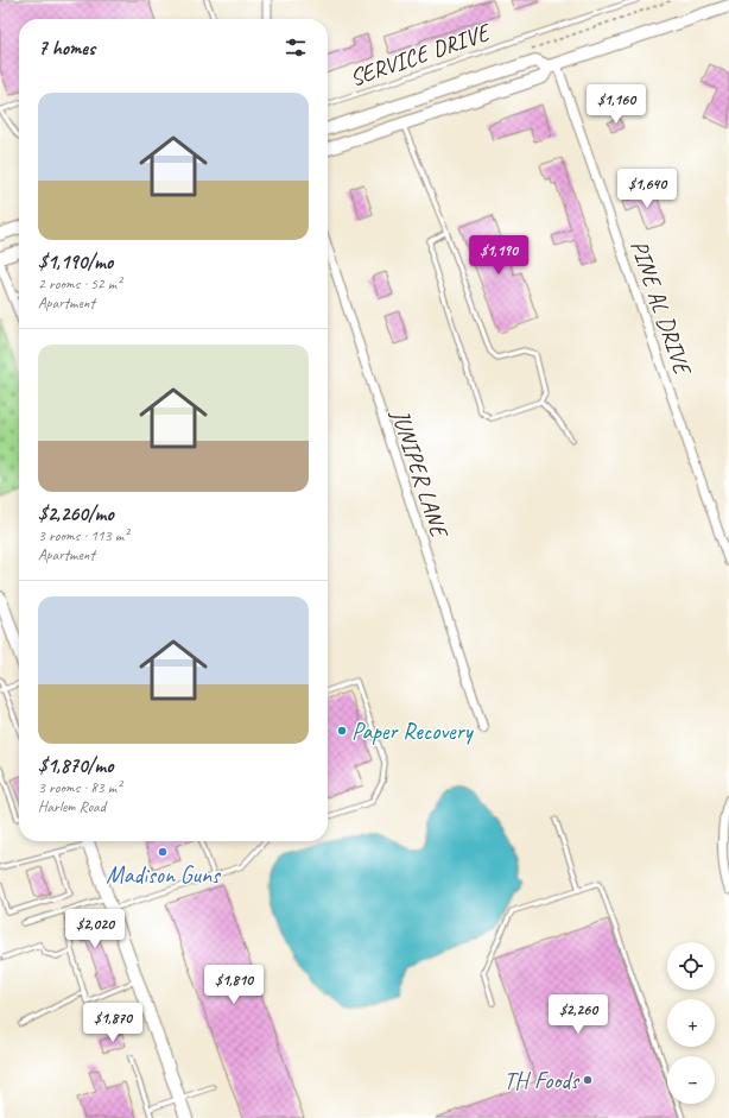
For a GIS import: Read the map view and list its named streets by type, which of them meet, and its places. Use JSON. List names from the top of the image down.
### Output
{
  "streets": {
    "street": ["PINE AL DRIVE", "JUNIPER LANE"],
    "lane": ["SERVICE DRIVE"]
  },
  "places": ["Paper Recovery", "Madison Guns", "TH Foods"],
  "page": {
    "heading": "7 homes",
    "list": [
      {
        "name": "$1,190/mo",
        "note": "2 rooms · 52 m² · Apartment"
      },
      {
        "name": "$2,260/mo",
        "note": "3 rooms · 113 m² · Apartment"
      },
      {
        "name": "$1,870/mo",
        "note": "3 rooms · 83 m² · Harlem Road"
      }
    ],
    "price": [
      "$1,160",
      "$1,640",
      "$1,190",
      "$2,020",
      "$1,810",
      "$2,260",
      "$1,870"
    ],
    "map_buttons": ["+", "−"]
  }
}
